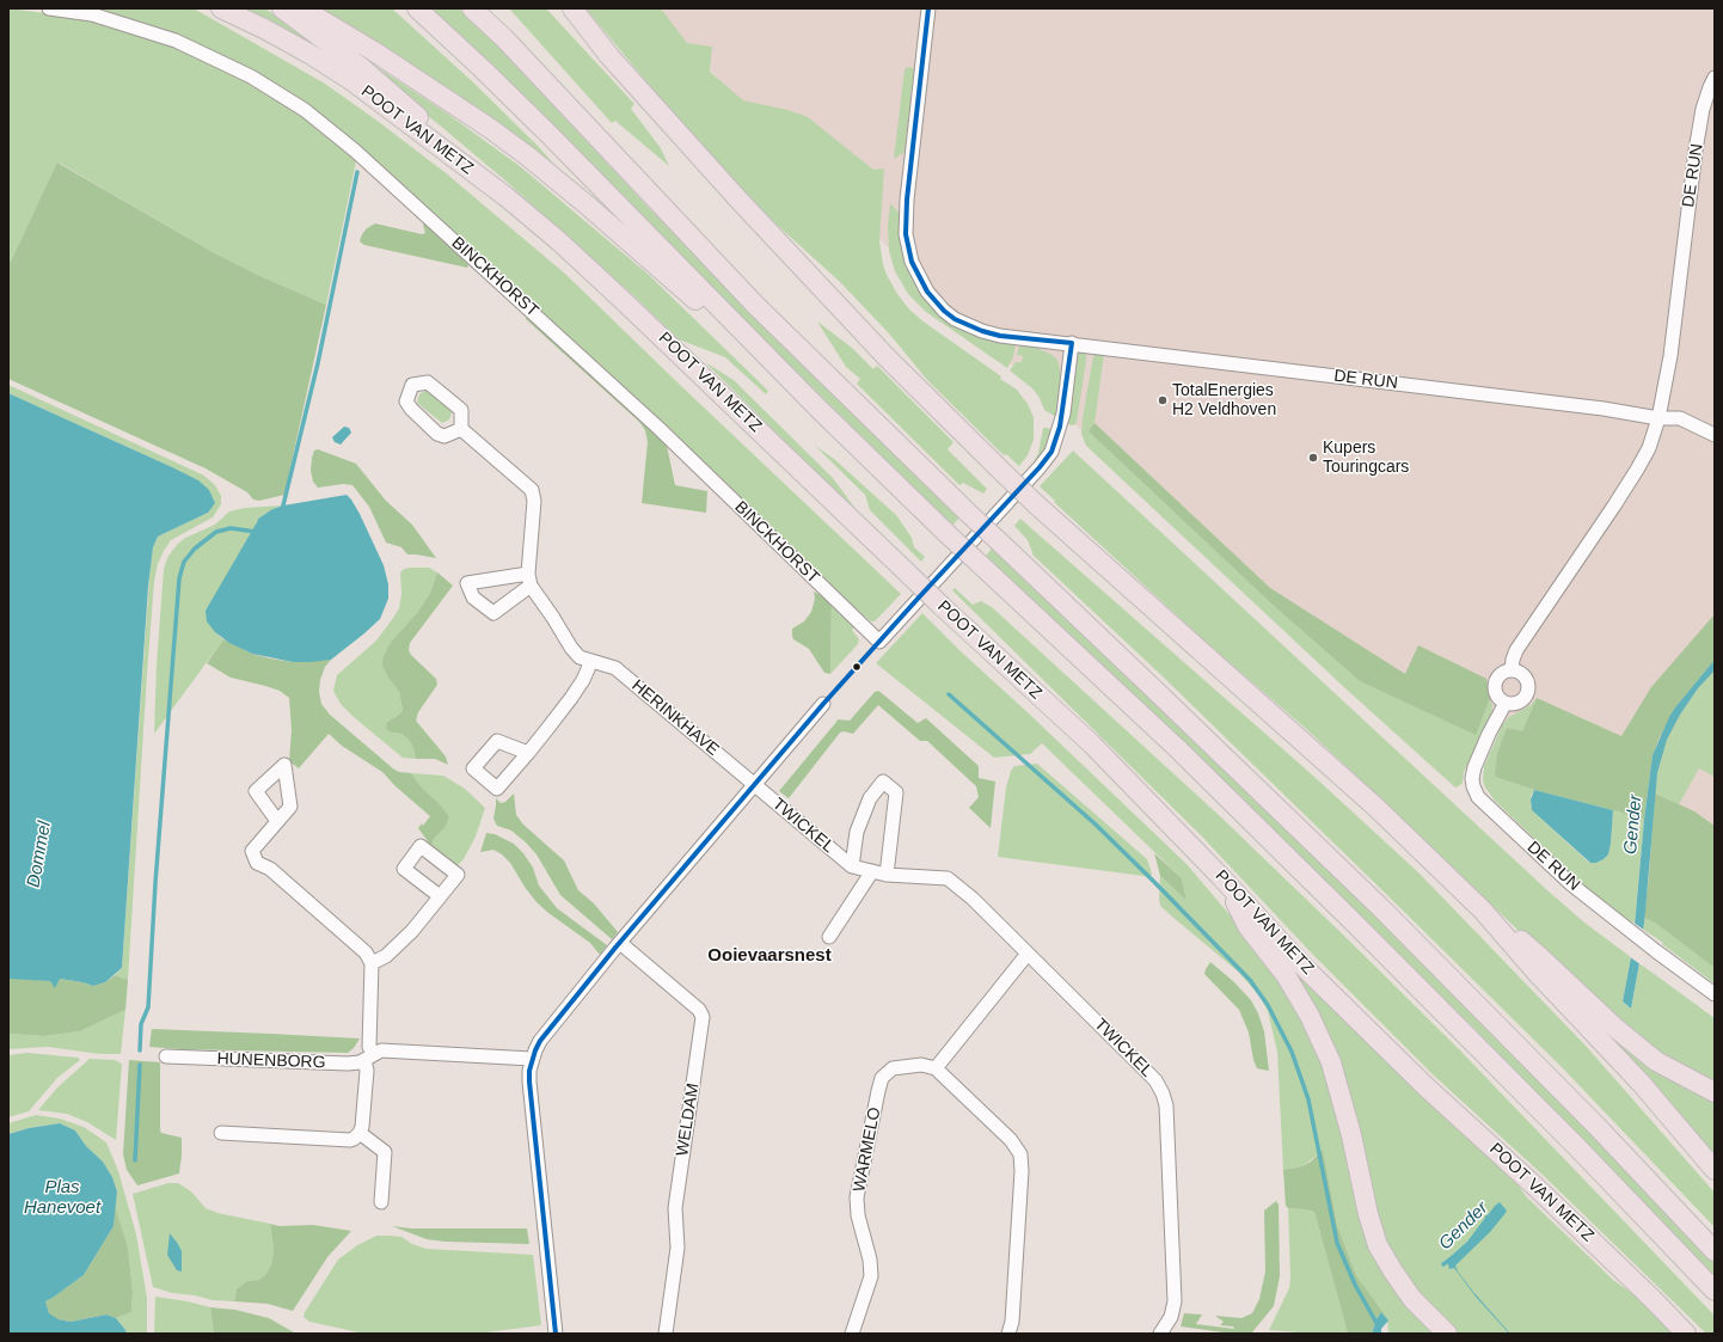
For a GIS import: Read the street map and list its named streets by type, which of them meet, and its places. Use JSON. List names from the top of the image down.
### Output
{
  "streets": {
    "highway": ["POOT VAN METZ"],
    "street": [
      "DE RUN",
      "BINCKHORST",
      "HERINKHAVE",
      "TWICKEL",
      "HUNENBORG",
      "WELDAM",
      "WARMELO"
    ]
  },
  "crossings": [
    ["DE RUN", "BINCKHORST"],
    ["HERINKHAVE", "TWICKEL"]
  ],
  "districts": ["Ooievaarsnest"],
  "water": ["Gender", "Dommel", "Plas Hanevoet"],
  "places": ["TotalEnergies H2 Veldhoven", "Kupers Touringcars"]
}
